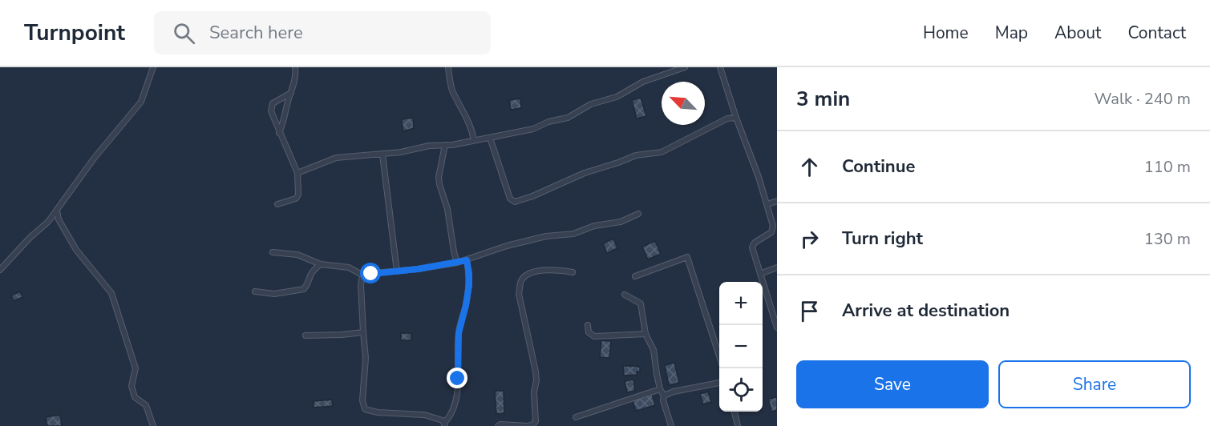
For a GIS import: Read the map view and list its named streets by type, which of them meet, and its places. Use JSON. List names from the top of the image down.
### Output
{
  "north": "top left",
  "page": {
    "header": "Turnpoint",
    "search": "Search here",
    "nav": [
      "Home",
      "Map",
      "About",
      "Contact"
    ],
    "heading": ["3 min", "Walk · 240 m"],
    "list": [
      ["Continue", "110 m"],
      ["Turn right", "130 m"],
      "Arrive at destination"
    ],
    "map_buttons": ["+", "−"],
    "buttons": ["Save", "Share"]
  }
}
